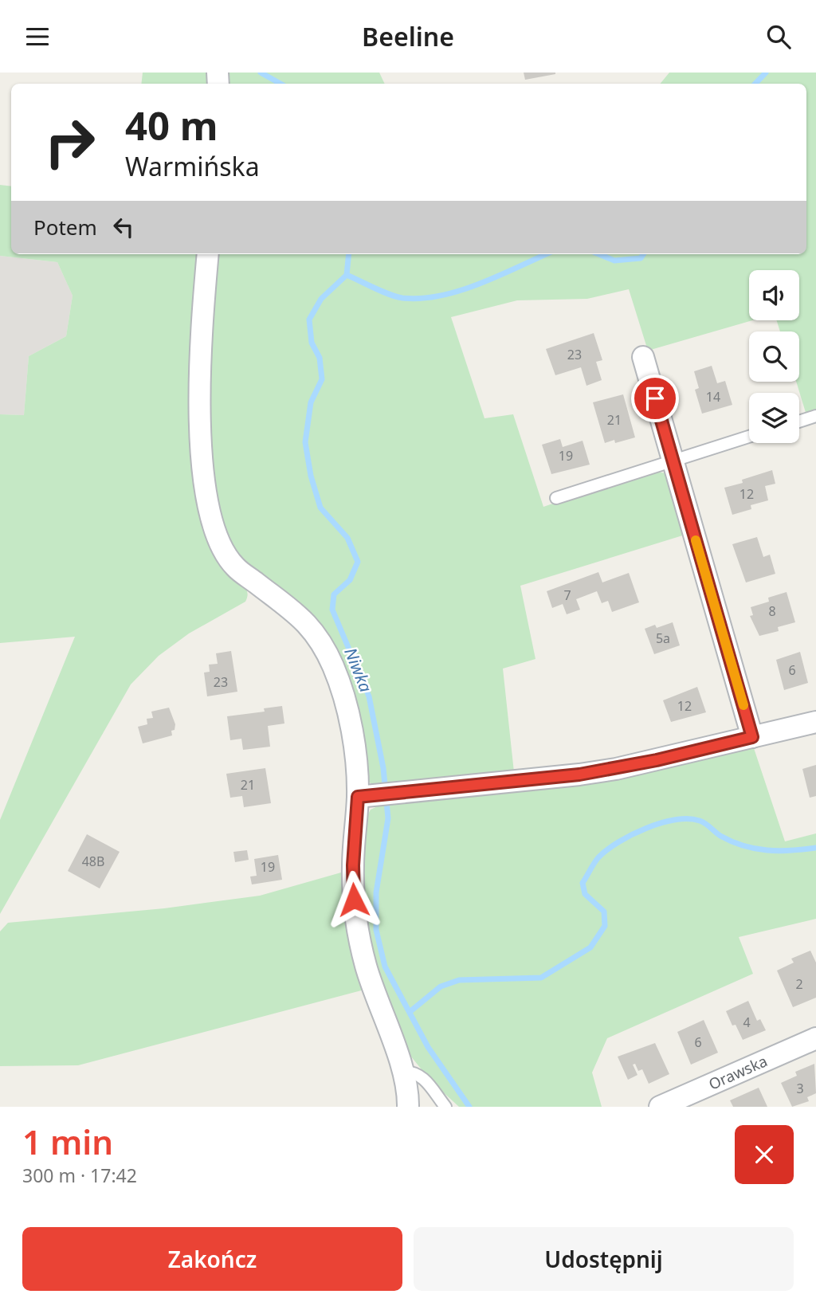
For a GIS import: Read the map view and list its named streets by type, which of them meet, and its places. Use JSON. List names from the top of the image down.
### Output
{
  "streets": {
    "street": ["Orawska"]
  },
  "water": ["Niwka"],
  "house_numbers": [
    "23",
    "14",
    "21",
    "19",
    "12",
    "7",
    "8",
    "5a",
    "6",
    "23",
    "12",
    "21",
    "48B",
    "19",
    "2",
    "4",
    "6",
    "3"
  ],
  "page": {
    "header": "Beeline",
    "turn": ["40 m", "Warmińska"],
    "then": "Potem",
    "heading": ["1 min", "300 m · 17:42"],
    "buttons": ["Zakończ", "Udostępnij"]
  }
}
